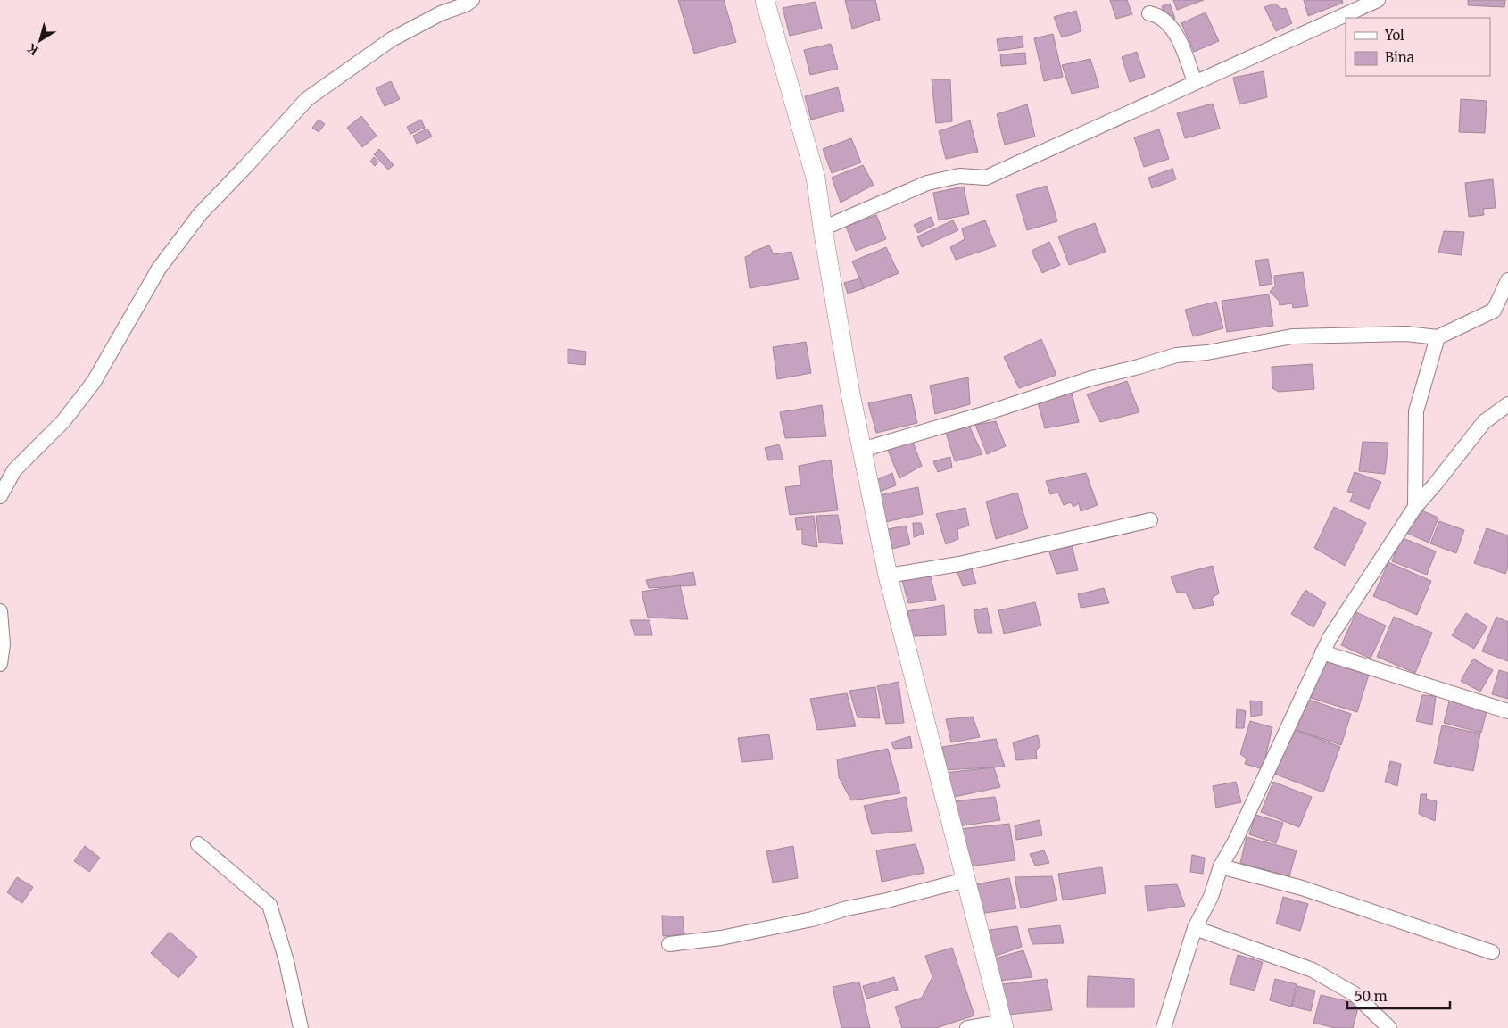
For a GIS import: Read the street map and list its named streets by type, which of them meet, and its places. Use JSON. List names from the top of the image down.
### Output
{
  "legend": ["Yol", "Bina"],
  "scale_bar": "50 m",
  "north": "bottom left"
}
